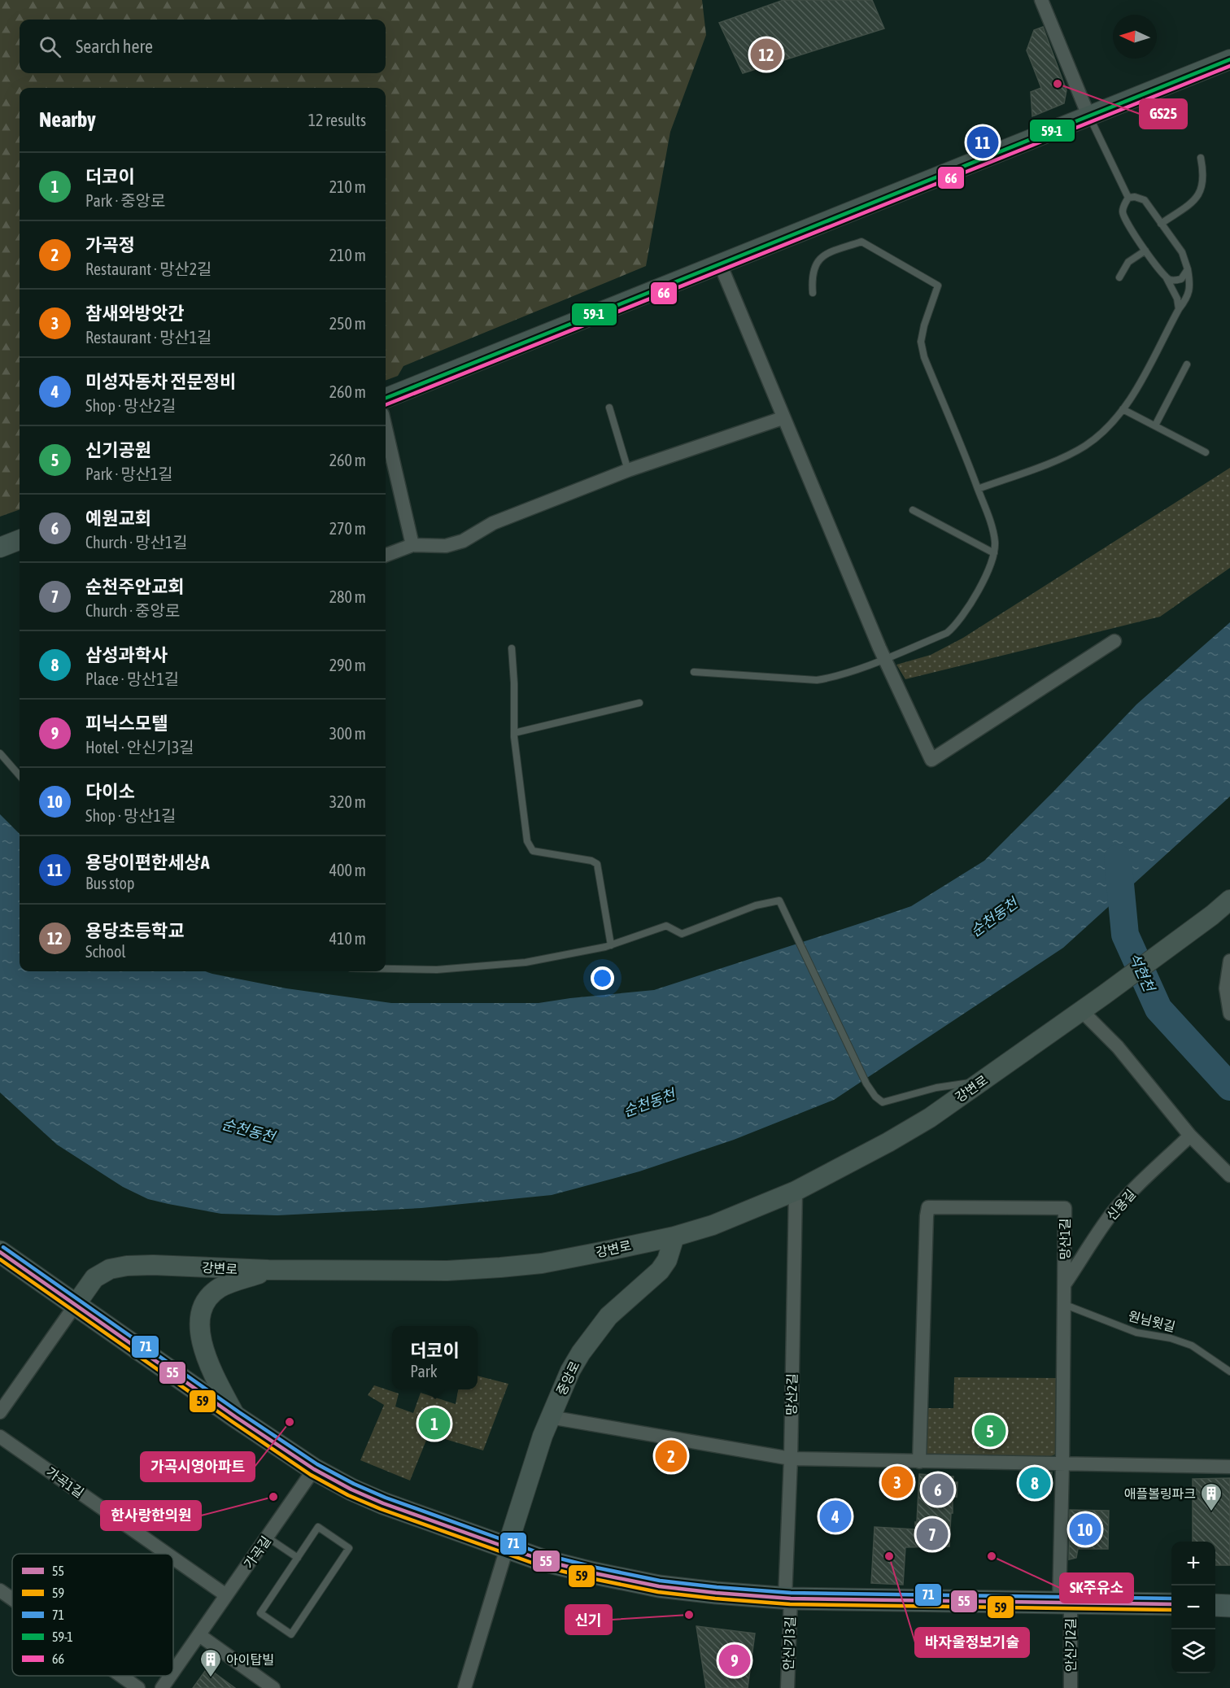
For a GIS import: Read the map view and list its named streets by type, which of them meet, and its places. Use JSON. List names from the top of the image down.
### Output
{
  "streets": {
    "main road": ["강변로", "중앙로"],
    "street": [
      "신용길",
      "망산1길",
      "망산2길",
      "가곡1길",
      "가곡길",
      "안신기3길",
      "안신기2길"
    ],
    "lane": ["원님윗길"]
  },
  "crossings": [
    ["강변로", "중앙로"],
    ["강변로", "망산2길"],
    ["신용길", "망산1길"],
    ["망산1길", "원님윗길"],
    ["망산1길", "안신기2길"],
    ["망산2길", "안신기3길"],
    ["가곡1길", "가곡길"]
  ],
  "water": ["순천동천", "석현천"],
  "places": {
    "other": [
      "GS25",
      "가곡시영아파트",
      "한사랑한의원",
      "바자울정보기술",
      "SK주유소",
      "신기"
    ],
    "building": ["애플볼링파크", "아이탑빌"]
  },
  "lines": [
    "transit line 59-1",
    "transit line 66",
    "transit line 71",
    "transit line 55",
    "transit line 59"
  ],
  "legend": [
    "55",
    "59",
    "71",
    "59-1",
    "66"
  ],
  "north": "left",
  "page": {
    "search": "Search here",
    "pins": [
      "12",
      "11",
      "1",
      "5",
      "2",
      "3",
      "8",
      "6",
      "4",
      "10",
      "7",
      "9"
    ],
    "heading": ["Nearby", "12 results"],
    "list": [
      {
        "mark": "1",
        "name": "더코이",
        "note": "Park · 중앙로",
        "value": "210 m"
      },
      {
        "mark": "2",
        "name": "가곡정",
        "note": "Restaurant · 망산2길",
        "value": "210 m"
      },
      {
        "mark": "3",
        "name": "참새와방앗간",
        "note": "Restaurant · 망산1길",
        "value": "250 m"
      },
      {
        "mark": "4",
        "name": "미성자동차 전문정비",
        "note": "Shop · 망산2길",
        "value": "260 m"
      },
      {
        "mark": "5",
        "name": "신기공원",
        "note": "Park · 망산1길",
        "value": "260 m"
      },
      {
        "mark": "6",
        "name": "예원교회",
        "note": "Church · 망산1길",
        "value": "270 m"
      },
      {
        "mark": "7",
        "name": "순천주안교회",
        "note": "Church · 중앙로",
        "value": "280 m"
      },
      {
        "mark": "8",
        "name": "삼성과학사",
        "note": "Place · 망산1길",
        "value": "290 m"
      },
      {
        "mark": "9",
        "name": "피닉스모텔",
        "note": "Hotel · 안신기3길",
        "value": "300 m"
      },
      {
        "mark": "10",
        "name": "다이소",
        "note": "Shop · 망산1길",
        "value": "320 m"
      },
      {
        "mark": "11",
        "name": "용당이편한세상A",
        "note": "Bus stop",
        "value": "400 m"
      },
      {
        "mark": "12",
        "name": "용당초등학교",
        "note": "School",
        "value": "410 m"
      }
    ],
    "popup": ["더코이", "Park"],
    "map_buttons": ["+", "−"]
  }
}
